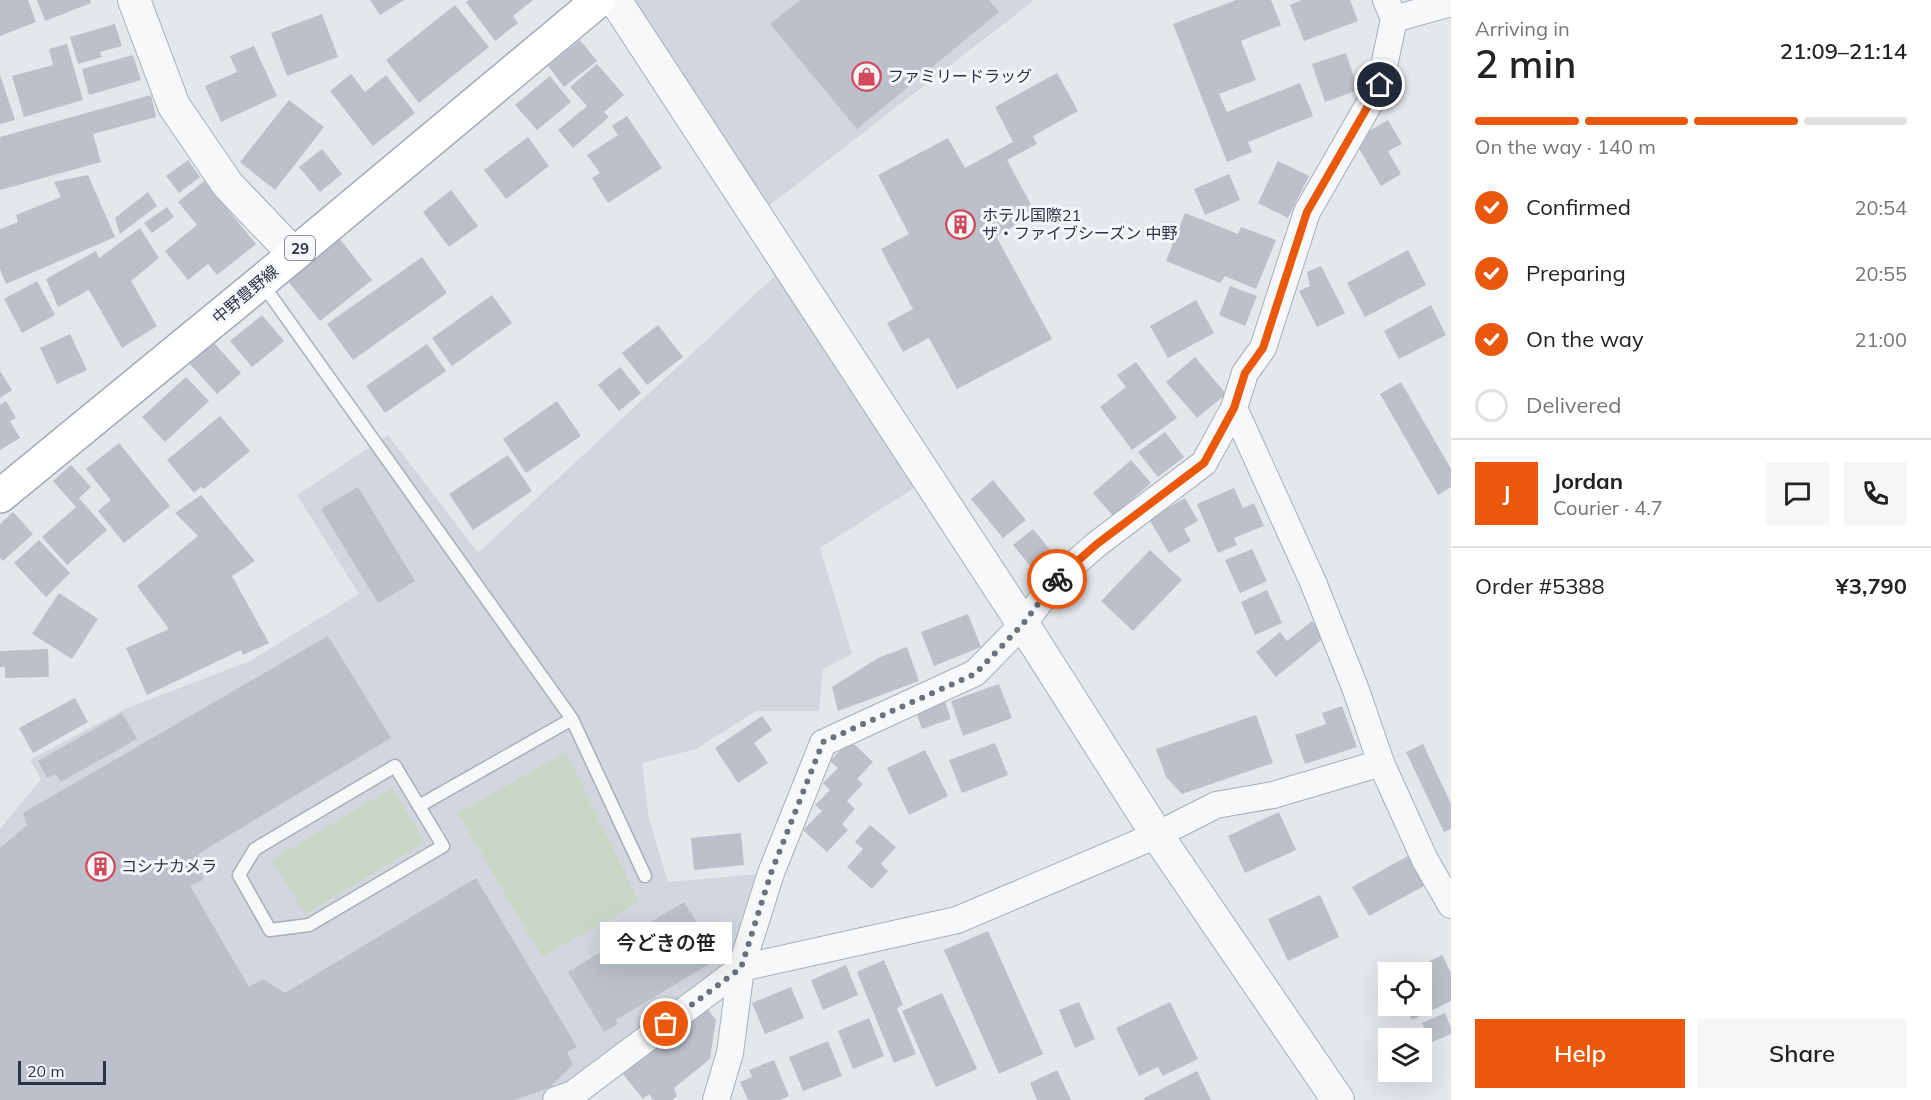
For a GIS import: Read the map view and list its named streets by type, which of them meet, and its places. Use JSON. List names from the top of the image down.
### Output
{
  "streets": {
    "main road": ["29", "中野豊野線"]
  },
  "places": {
    "shop": ["ファミリードラッグ"],
    "building": ["ホテル国際21 ザ・ファイブシーズン 中野", "コシナカメラ"],
    "other": ["今どきの笹"]
  },
  "scale_bar": "20 m",
  "page": {
    "heading": ["2 min", "Arriving in", "21:09–21:14"],
    "panel": [
      "Jordan",
      "Courier · 4.7",
      "Order #5388",
      "¥3,790"
    ],
    "bar": "On the way · 140 m",
    "list": [
      ["Confirmed", "20:54"],
      ["Preparing", "20:55"],
      ["On the way", "21:00"],
      "Delivered"
    ],
    "round": "J",
    "bubble": "今どきの笹",
    "buttons": ["Help", "Share"],
    "scale": "20 m"
  }
}
